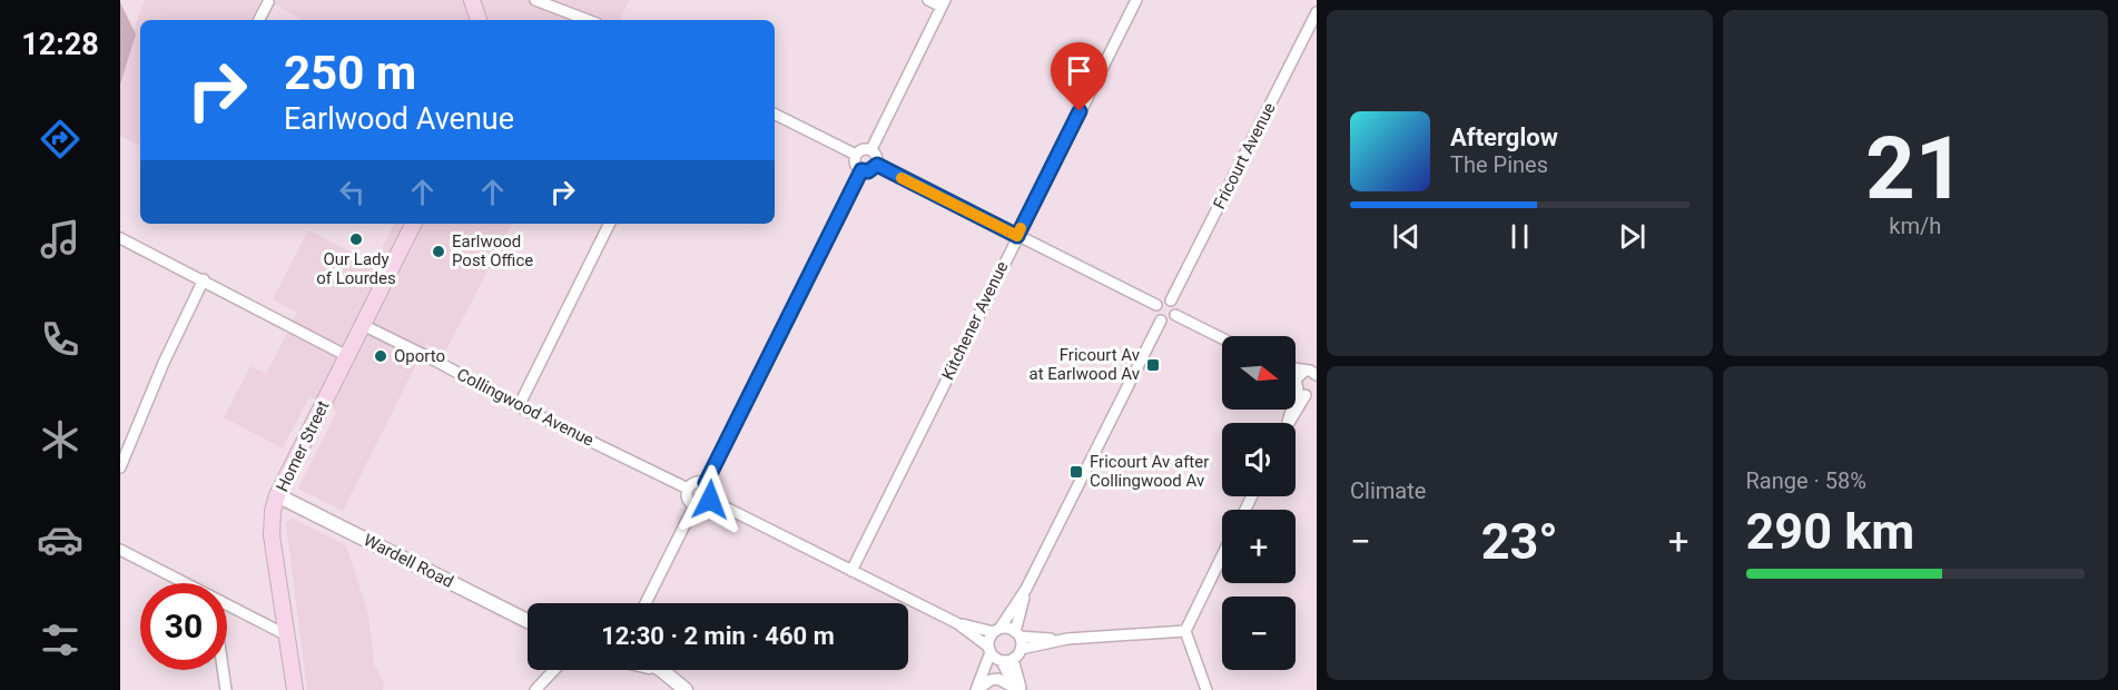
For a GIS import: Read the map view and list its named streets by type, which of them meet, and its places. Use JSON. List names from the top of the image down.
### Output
{
  "streets": {
    "main road": ["Homer Street"],
    "street": [
      "Fricourt Avenue",
      "Kitchener Avenue",
      "Collingwood Avenue",
      "Wardell Road"
    ]
  },
  "crossings": [
    ["Collingwood Avenue", "Homer Street"],
    ["Homer Street", "Wardell Road"]
  ],
  "places": {
    "other": ["Our Lady of Lourdes", "Earlwood Post Office", "Oporto"],
    "transit": ["Fricourt Av at Earlwood Av", "Fricourt Av after Collingwood Av"]
  },
  "north": "right",
  "page": {
    "tabs": "12:28",
    "tile": [
      ["21", "km/h"],
      "Climate",
      ["Range · 58%", "290 km"]
    ],
    "turn": ["250 m", "Earlwood Avenue"],
    "song": ["Afterglow", "The Pines"],
    "map_buttons": ["+", "−"],
    "heat": ["−", "23°", "+"],
    "limit": "30",
    "trip": "12:30 · 2 min · 460 m"
  }
}
